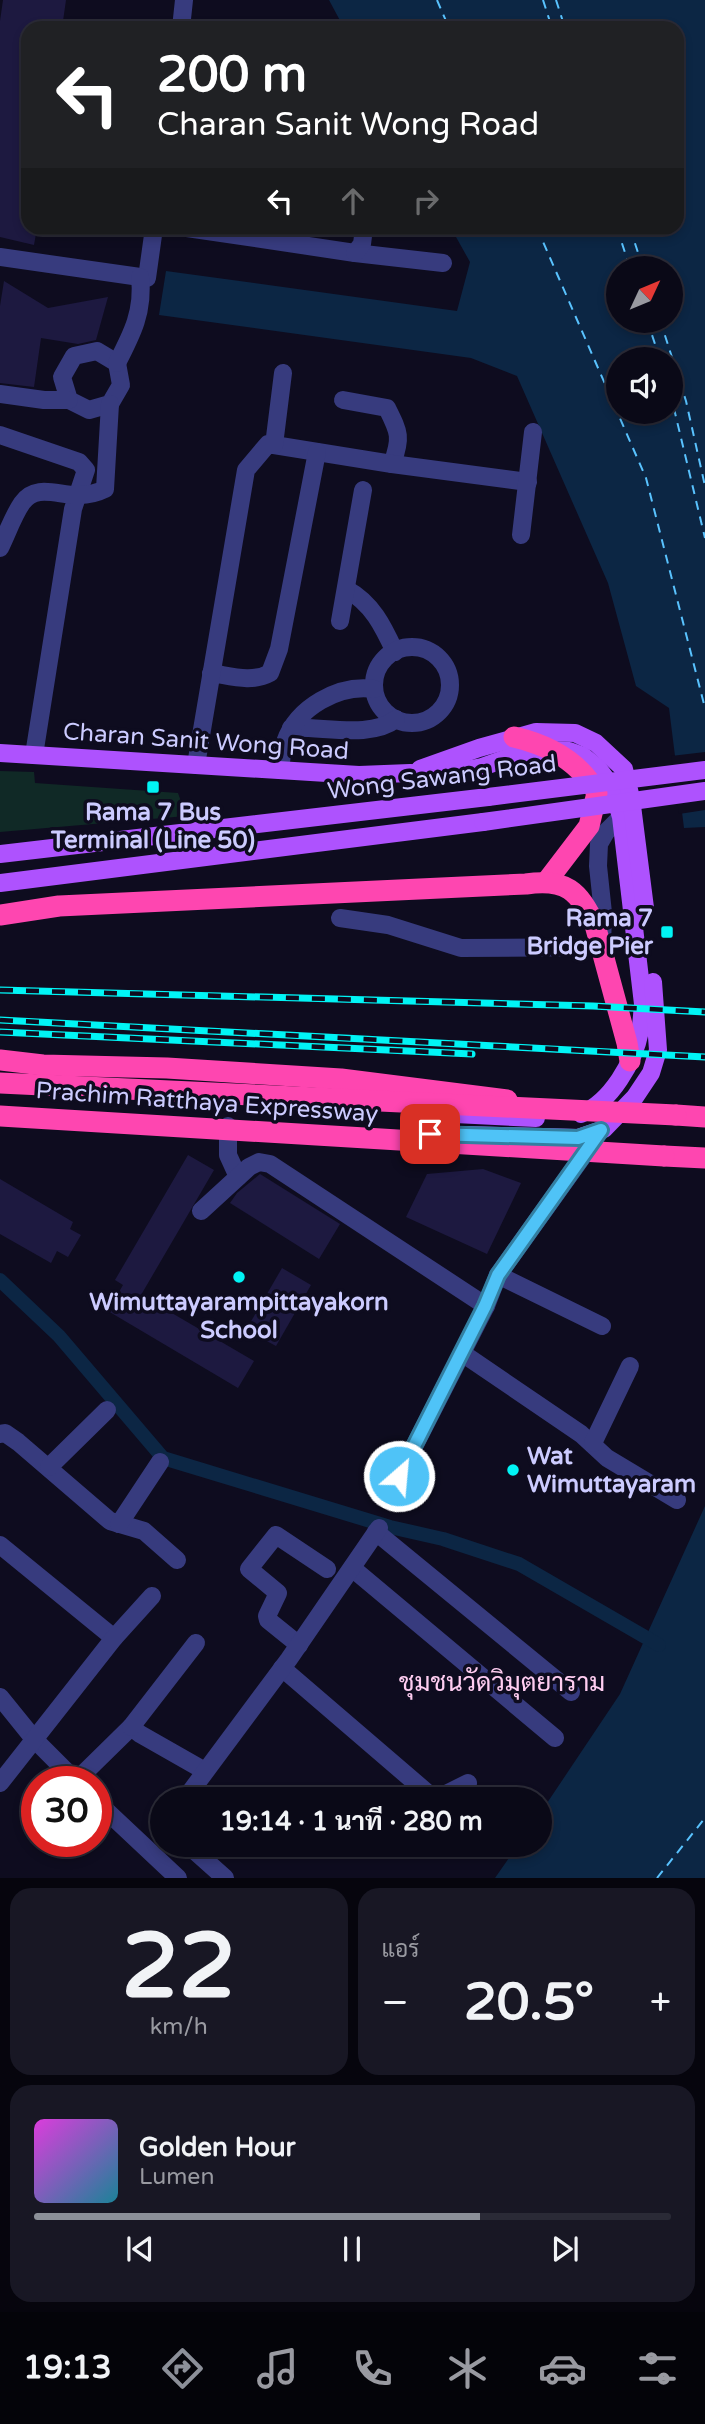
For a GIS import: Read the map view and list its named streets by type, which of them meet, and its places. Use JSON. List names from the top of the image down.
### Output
{
  "streets": {
    "highway": ["Prachim Ratthaya Expressway"],
    "main road": ["Charan Sanit Wong Road", "Wong Sawang Road"]
  },
  "crossings": [
    ["Charan Sanit Wong Road", "Prachim Ratthaya Expressway"]
  ],
  "districts": ["ชุมชนวัดวิมุตยาราม"],
  "places": {
    "transit": ["Rama 7 Bus Terminal (Line 50)", "Rama 7 Bridge Pier"],
    "other": ["Wimuttayarampittayakorn School", "Wat Wimuttayaram"]
  },
  "north": "top right",
  "page": {
    "turn": ["200 m", "Charan Sanit Wong Road"],
    "limit": "30",
    "trip": "19:14 · 1 นาที · 280 m",
    "tile": [
      ["22", "km/h"],
      "แอร์"
    ],
    "heat": ["−", "20.5°", "+"],
    "song": ["Golden Hour", "Lumen"],
    "tabs": "19:13"
  }
}
